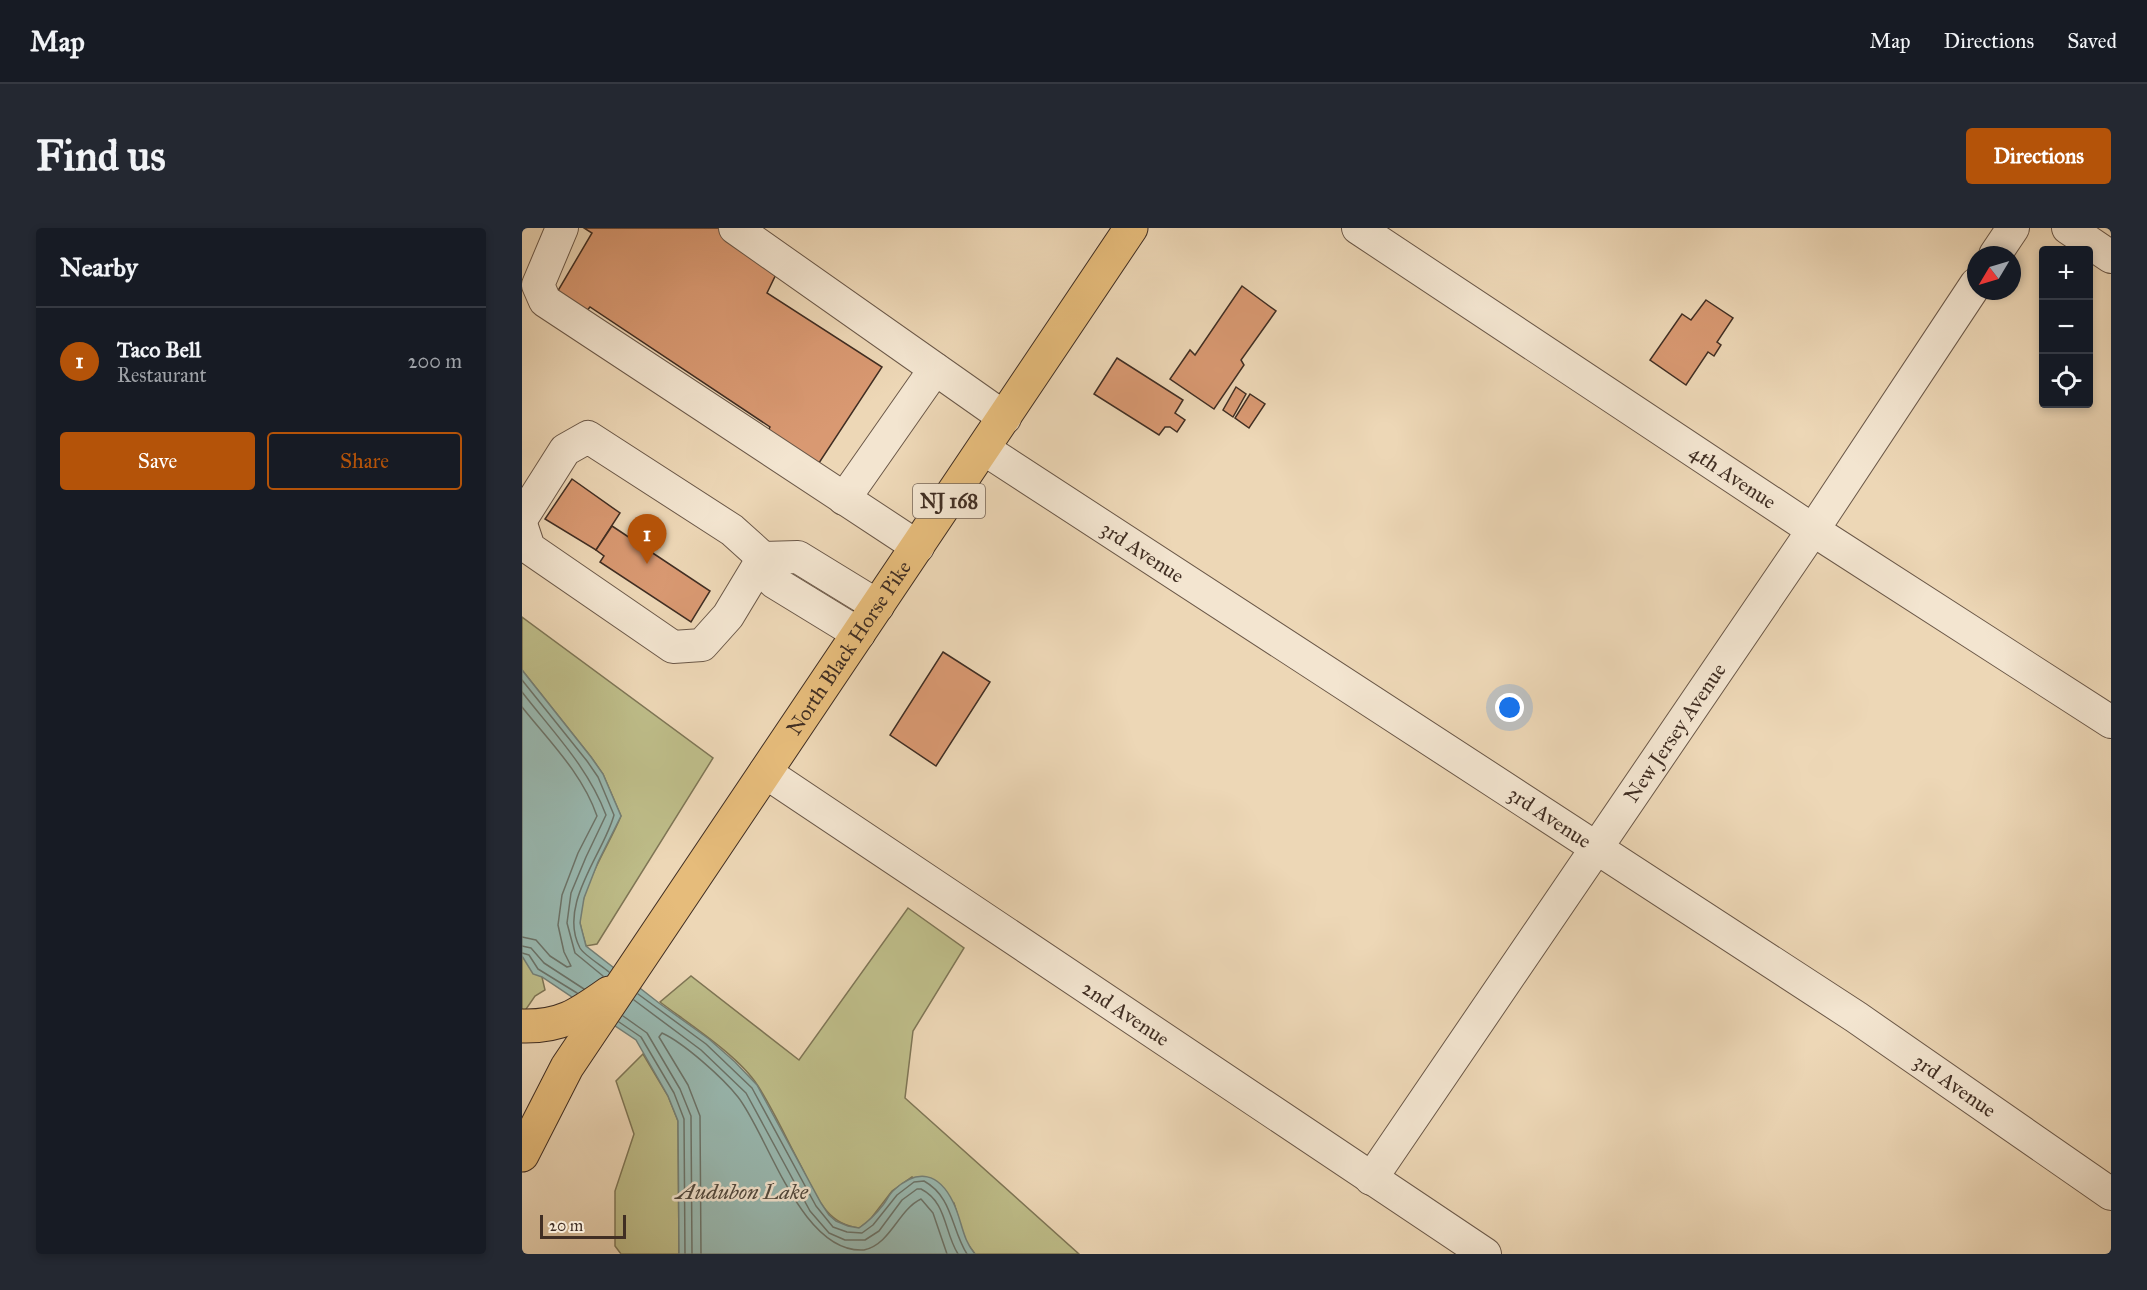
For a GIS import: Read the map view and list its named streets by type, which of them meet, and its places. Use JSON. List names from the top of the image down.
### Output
{
  "streets": {
    "main road": ["NJ 168", "North Black Horse Pike"],
    "street": [
      "4th Avenue",
      "3rd Avenue",
      "New Jersey Avenue",
      "2nd Avenue"
    ]
  },
  "crossings": [
    ["4th Avenue", "New Jersey Avenue"],
    ["NJ 168", "North Black Horse Pike"],
    ["3rd Avenue", "North Black Horse Pike"],
    ["3rd Avenue", "New Jersey Avenue"],
    ["North Black Horse Pike", "2nd Avenue"],
    ["New Jersey Avenue", "2nd Avenue"]
  ],
  "water": ["Audubon Lake"],
  "scale_bar": "20 m",
  "north": "bottom left",
  "page": {
    "header": "Map",
    "nav": ["Map", "Directions", "Saved"],
    "buttons": [
      "Directions",
      ["Save", "Share"]
    ],
    "title": "Find us",
    "heading": "Nearby",
    "map_buttons": ["+", "−"],
    "list": [
      {
        "mark": "1",
        "name": "Taco Bell",
        "note": "Restaurant",
        "value": "200 m"
      }
    ],
    "pins": "1",
    "scale": "20 m"
  }
}
